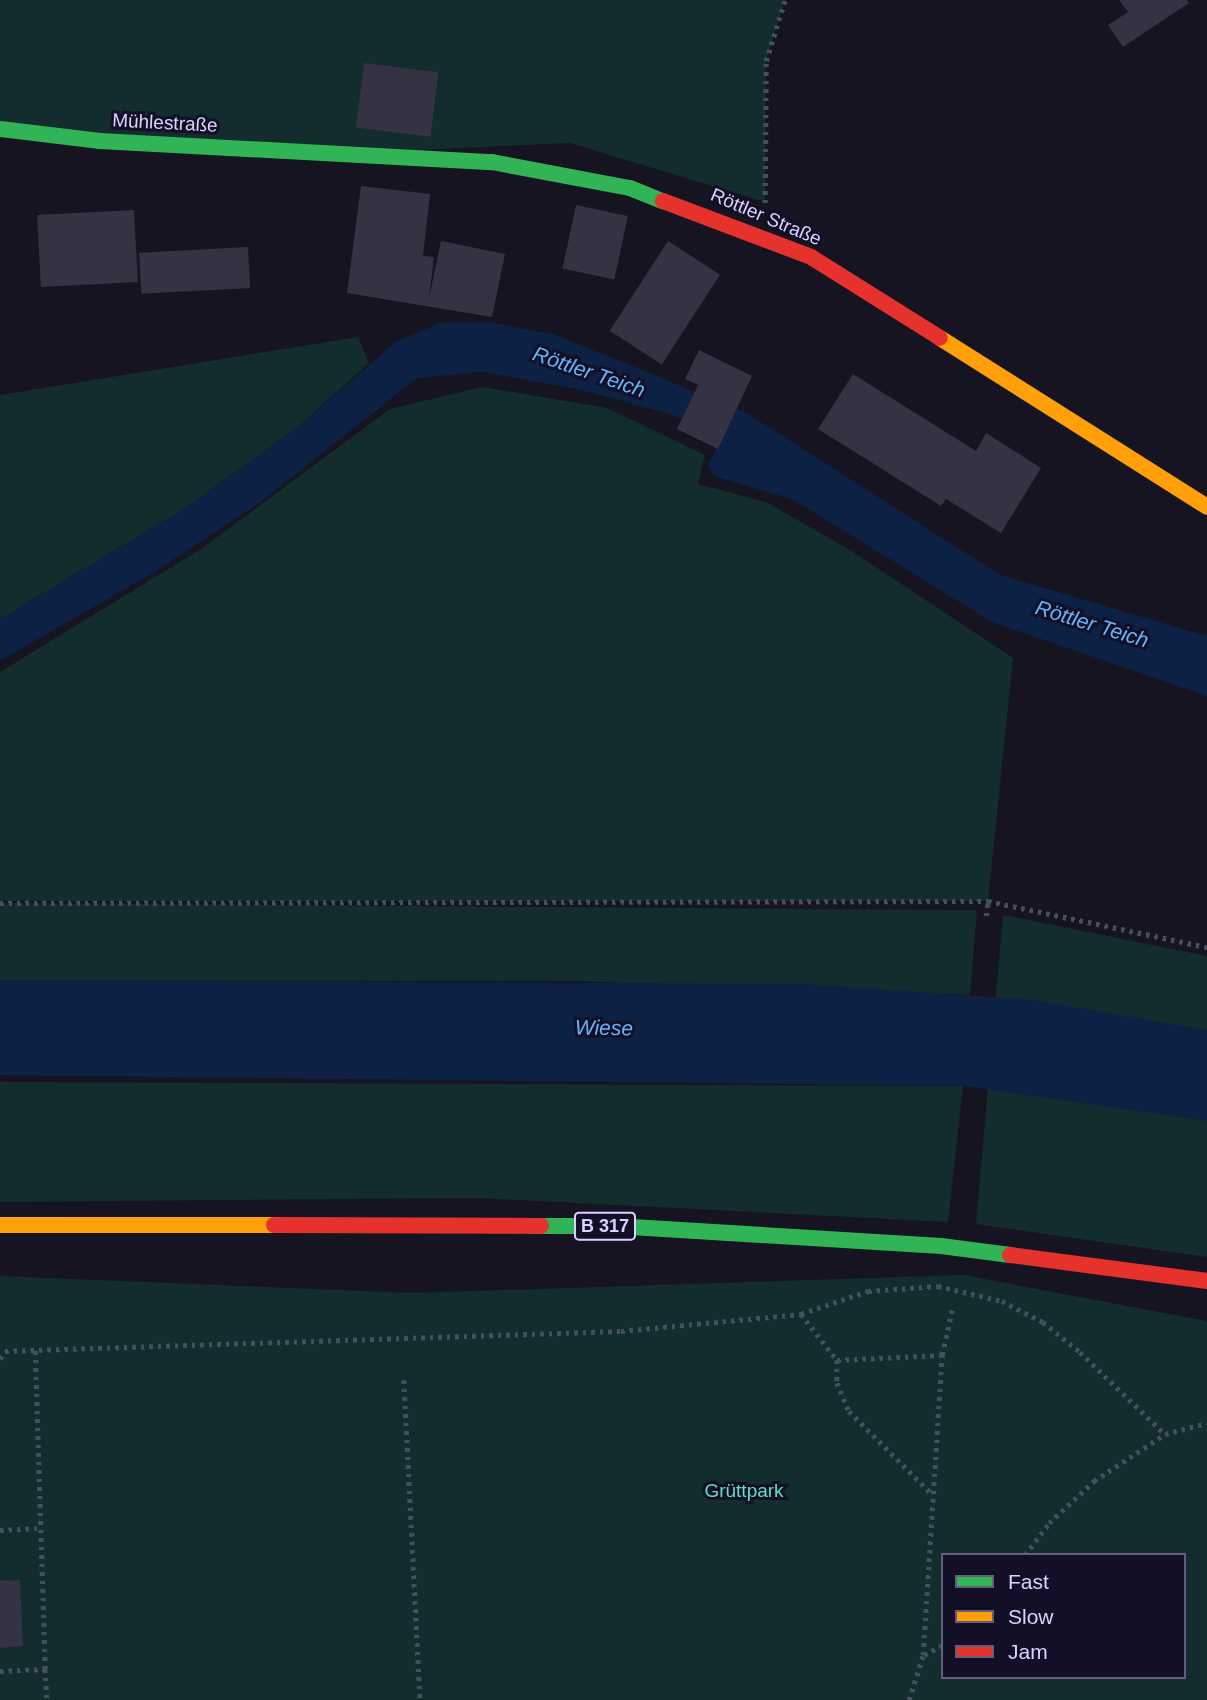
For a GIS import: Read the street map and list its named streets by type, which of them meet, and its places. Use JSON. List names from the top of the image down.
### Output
{
  "streets": {
    "street": ["Mühlestraße", "Röttler Straße", "B 317"]
  },
  "crossings": [
    ["Mühlestraße", "Röttler Straße"]
  ],
  "water": ["Röttler Teich", "Wiese"],
  "parks": ["Grüttpark"],
  "legend": ["Fast", "Slow", "Jam"]
}
